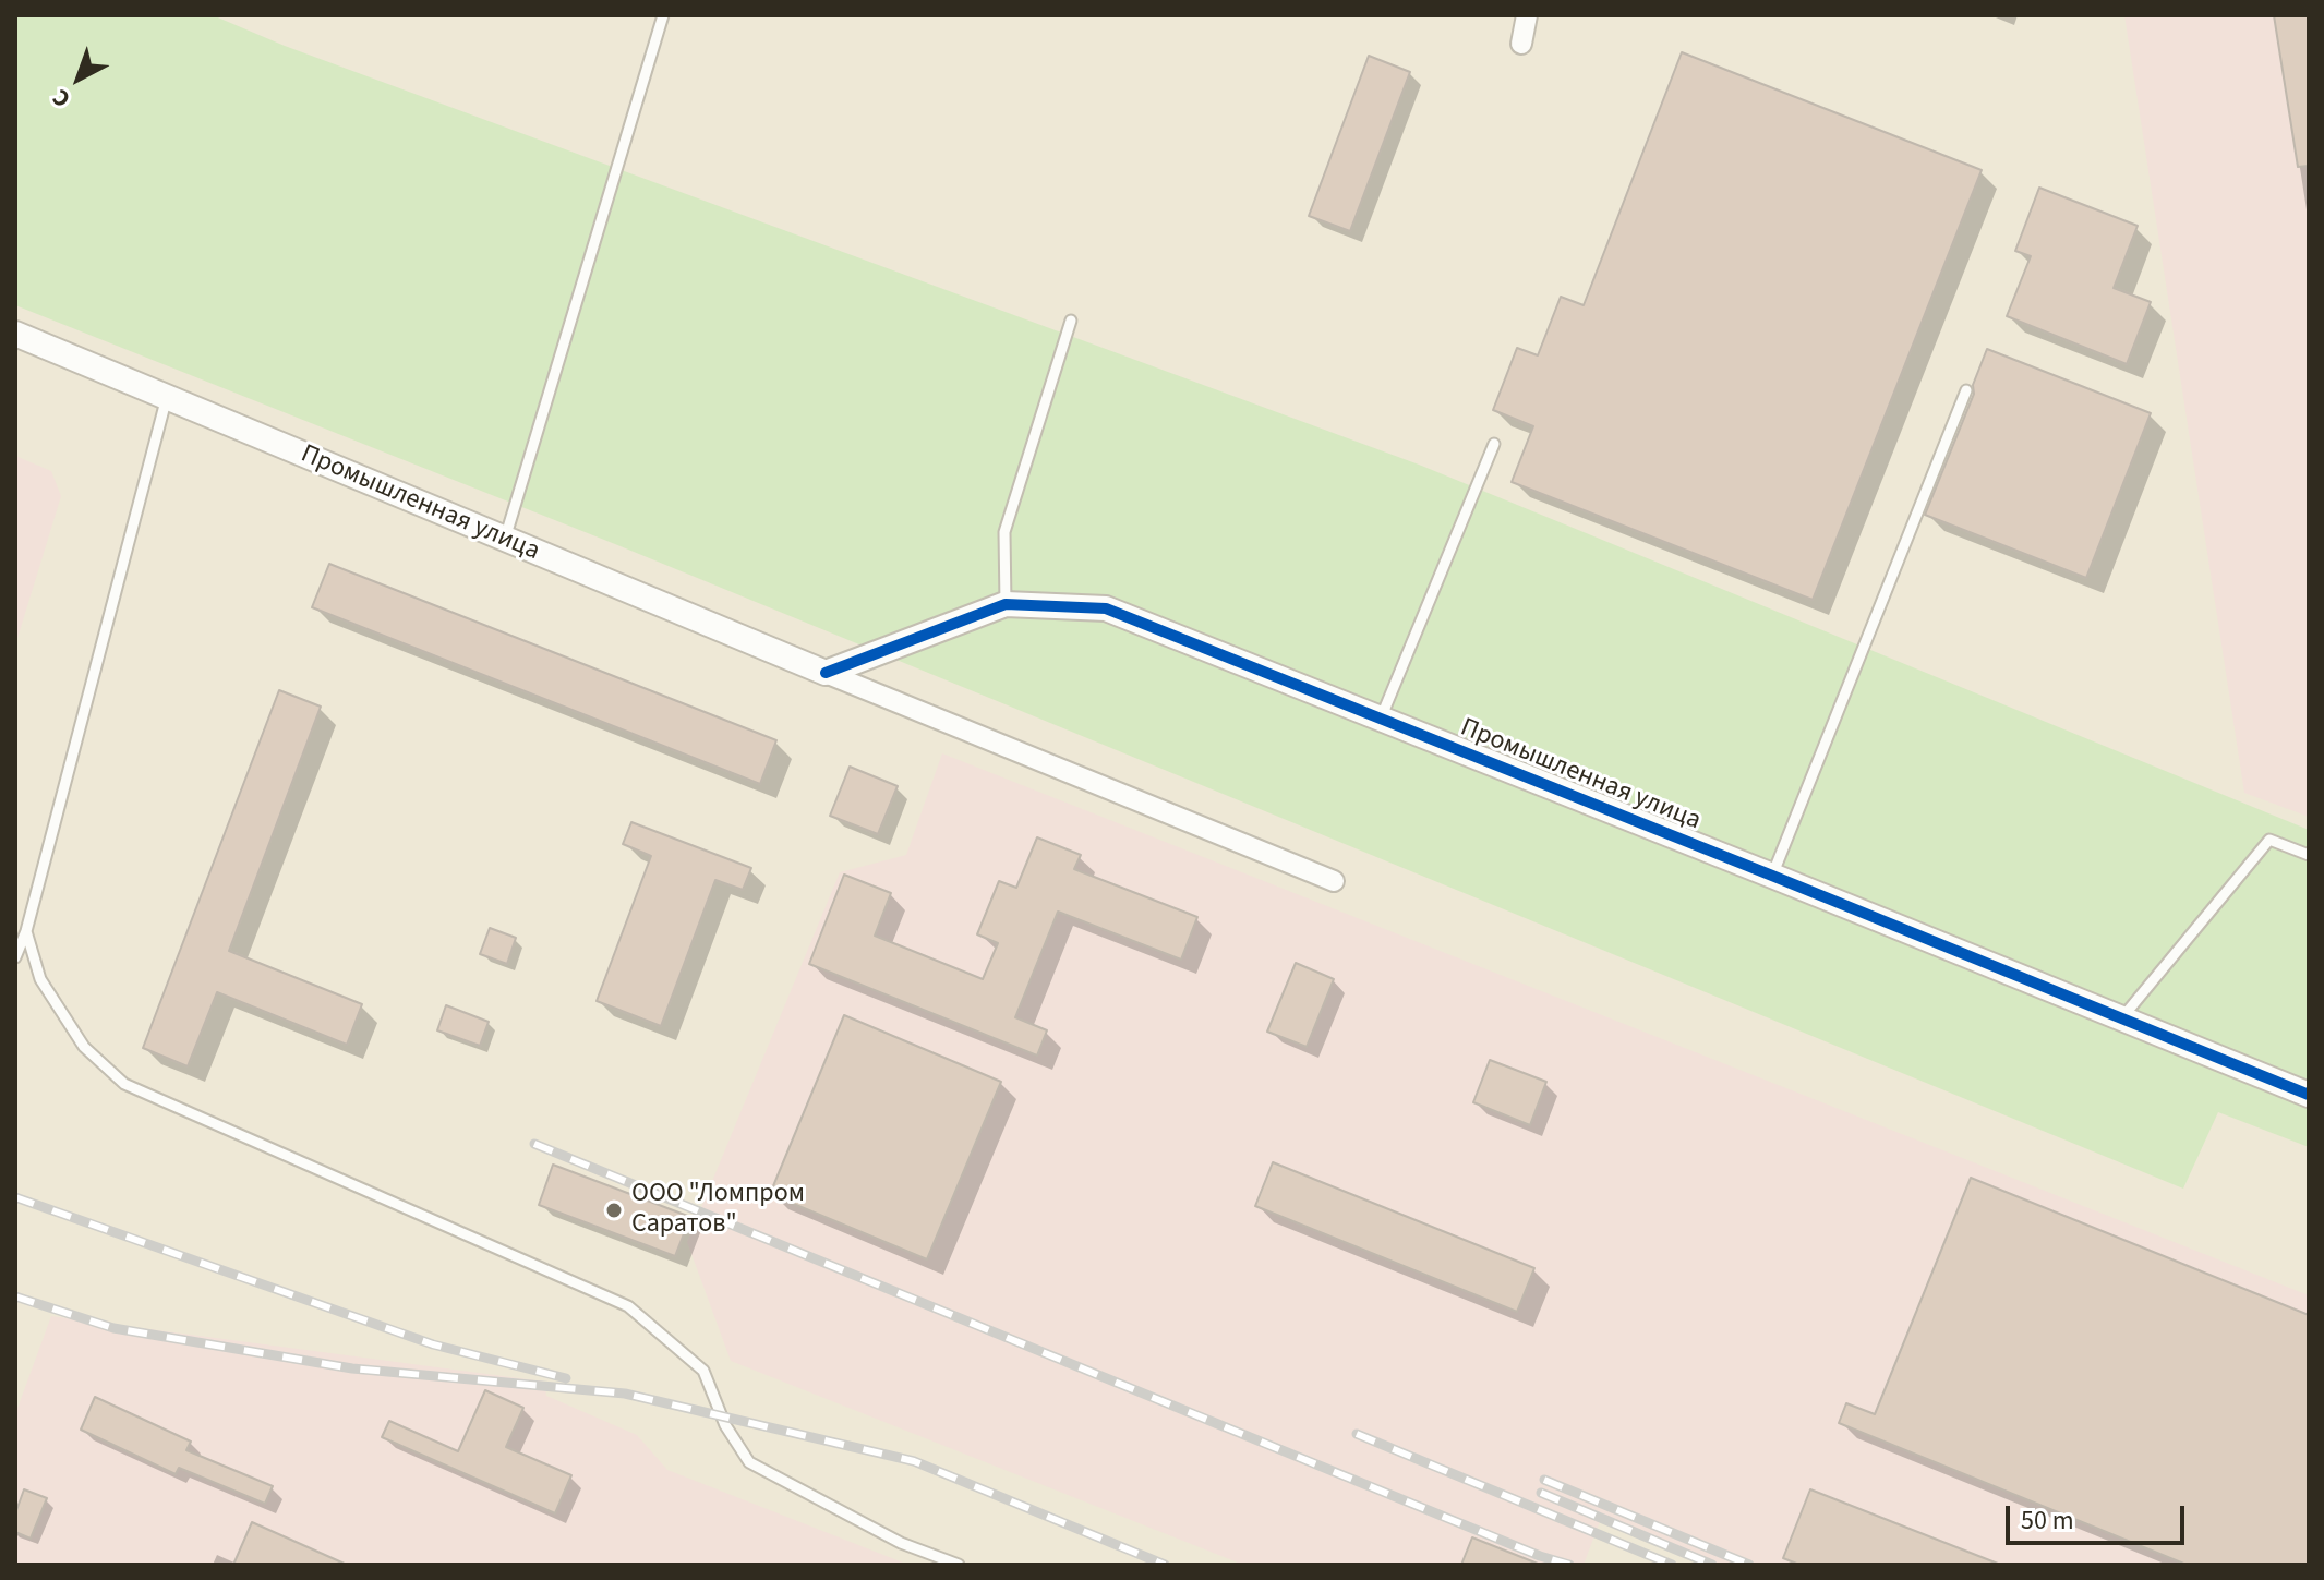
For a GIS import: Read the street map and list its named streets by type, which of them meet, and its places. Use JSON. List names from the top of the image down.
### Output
{
  "streets": {
    "street": ["Промышленная улица"]
  },
  "places": ["ООО \"Ломпром Саратов\""],
  "scale_bar": "50 m",
  "north": "bottom left"
}
